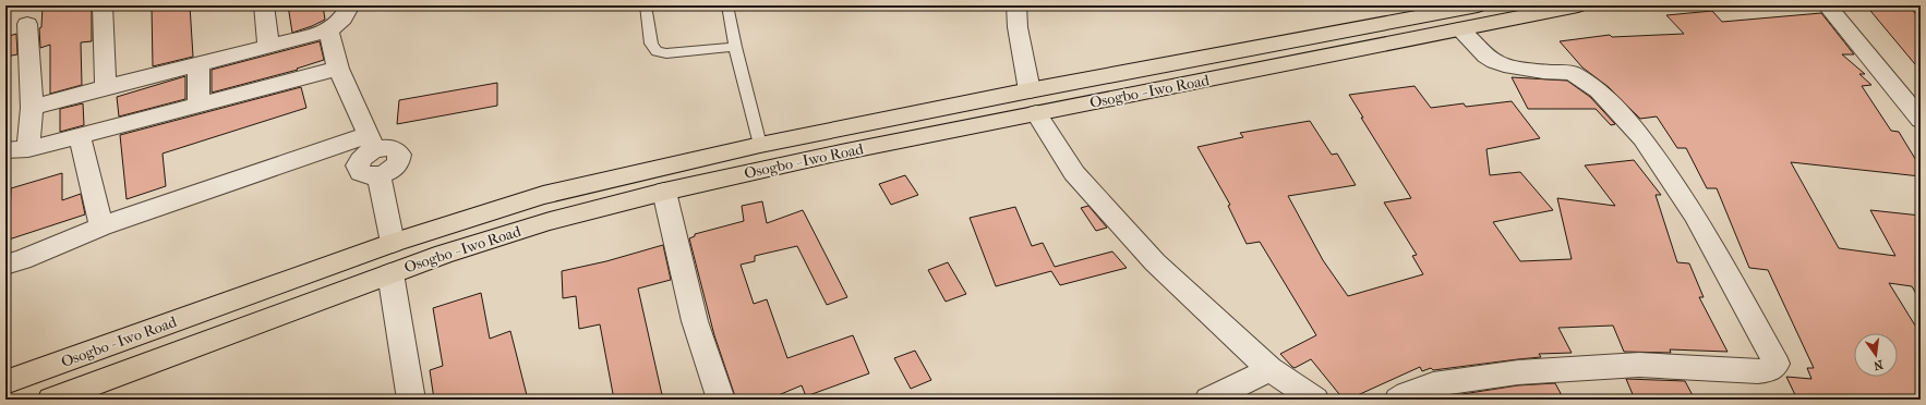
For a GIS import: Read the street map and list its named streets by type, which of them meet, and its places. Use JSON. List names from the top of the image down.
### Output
{
  "streets": {
    "main road": ["Osogbo - Iwo Road"]
  },
  "north": "bottom"
}
